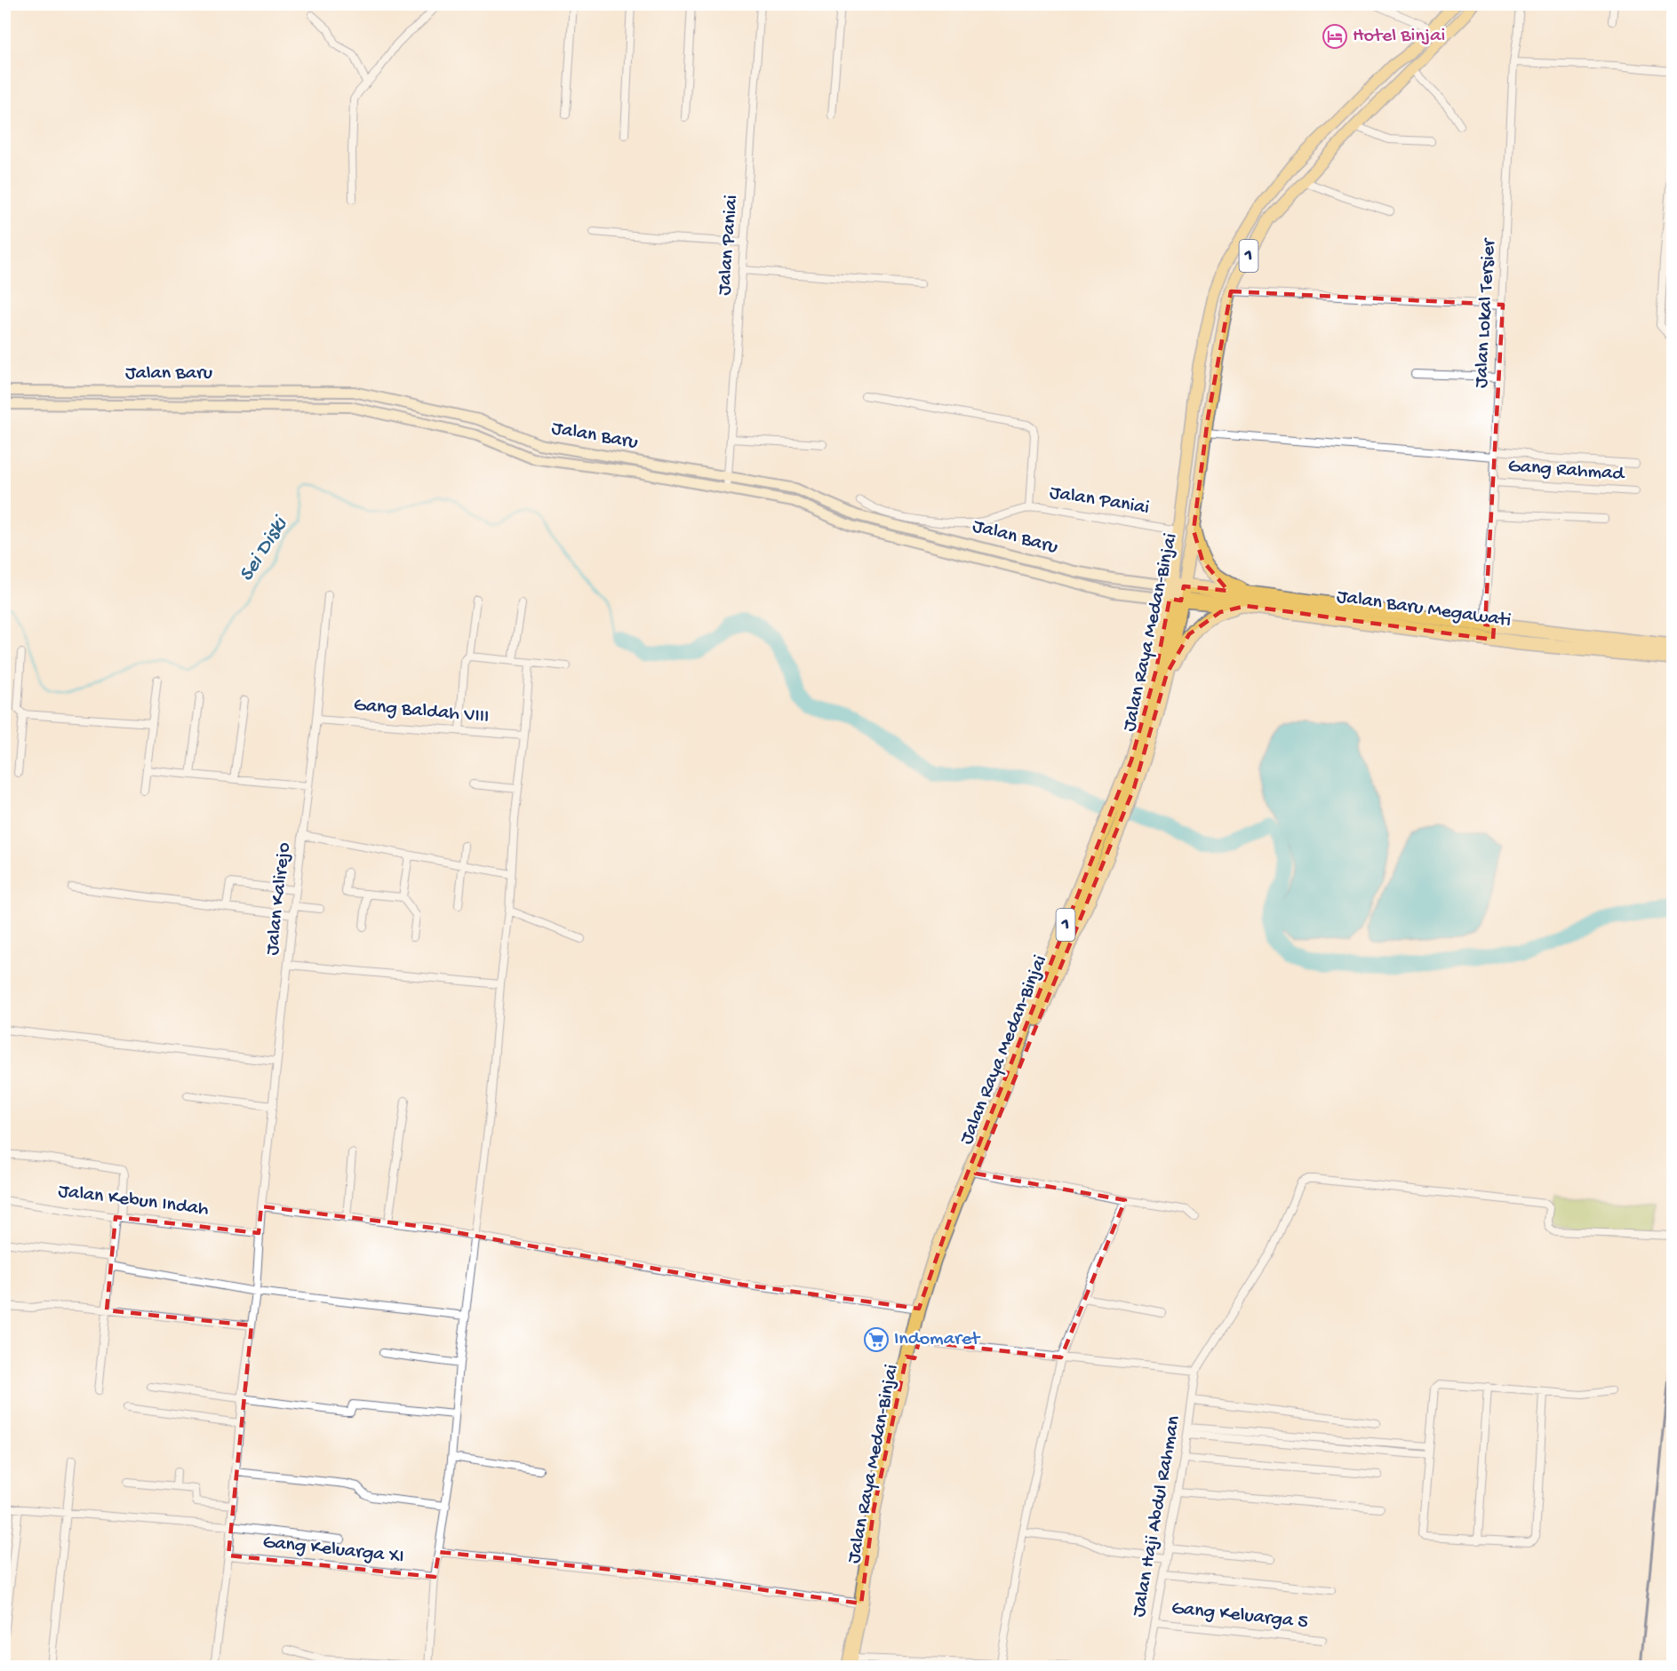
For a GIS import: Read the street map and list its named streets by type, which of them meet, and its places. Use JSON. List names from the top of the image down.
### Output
{
  "streets": {
    "highway": ["1", "Jalan Baru Megawati", "Jalan Raya Medan-Binjai"],
    "street": [
      "Jalan Paniai",
      "Jalan Lokal Tersier",
      "Jalan Baru",
      "Gang Rahmad",
      "Gang Baldah VIII",
      "Jalan Kalirejo",
      "Jalan Kebun Indah",
      "Jalan Haji Abdul Rahman",
      "Gang Keluarga XI",
      "Gang Keluarga 5"
    ]
  },
  "crossings": [
    ["Jalan Paniai", "Jalan Baru"],
    ["Jalan Paniai", "Jalan Raya Medan-Binjai"],
    ["Jalan Lokal Tersier", "Gang Rahmad"],
    ["Jalan Lokal Tersier", "Jalan Baru Megawati"],
    ["Jalan Baru", "Jalan Baru Megawati"],
    ["Jalan Baru", "Jalan Raya Medan-Binjai"],
    ["Jalan Baru Megawati", "Jalan Raya Medan-Binjai"],
    ["Gang Baldah VIII", "Jalan Kalirejo"],
    ["Jalan Kalirejo", "Jalan Kebun Indah"],
    ["Jalan Kalirejo", "Gang Keluarga XI"],
    ["Jalan Haji Abdul Rahman", "Gang Keluarga 5"]
  ],
  "water": ["Sei Diski"],
  "places": {
    "hotel": ["Hotel Binjai"],
    "supermarket": ["Indomaret"]
  }
}
